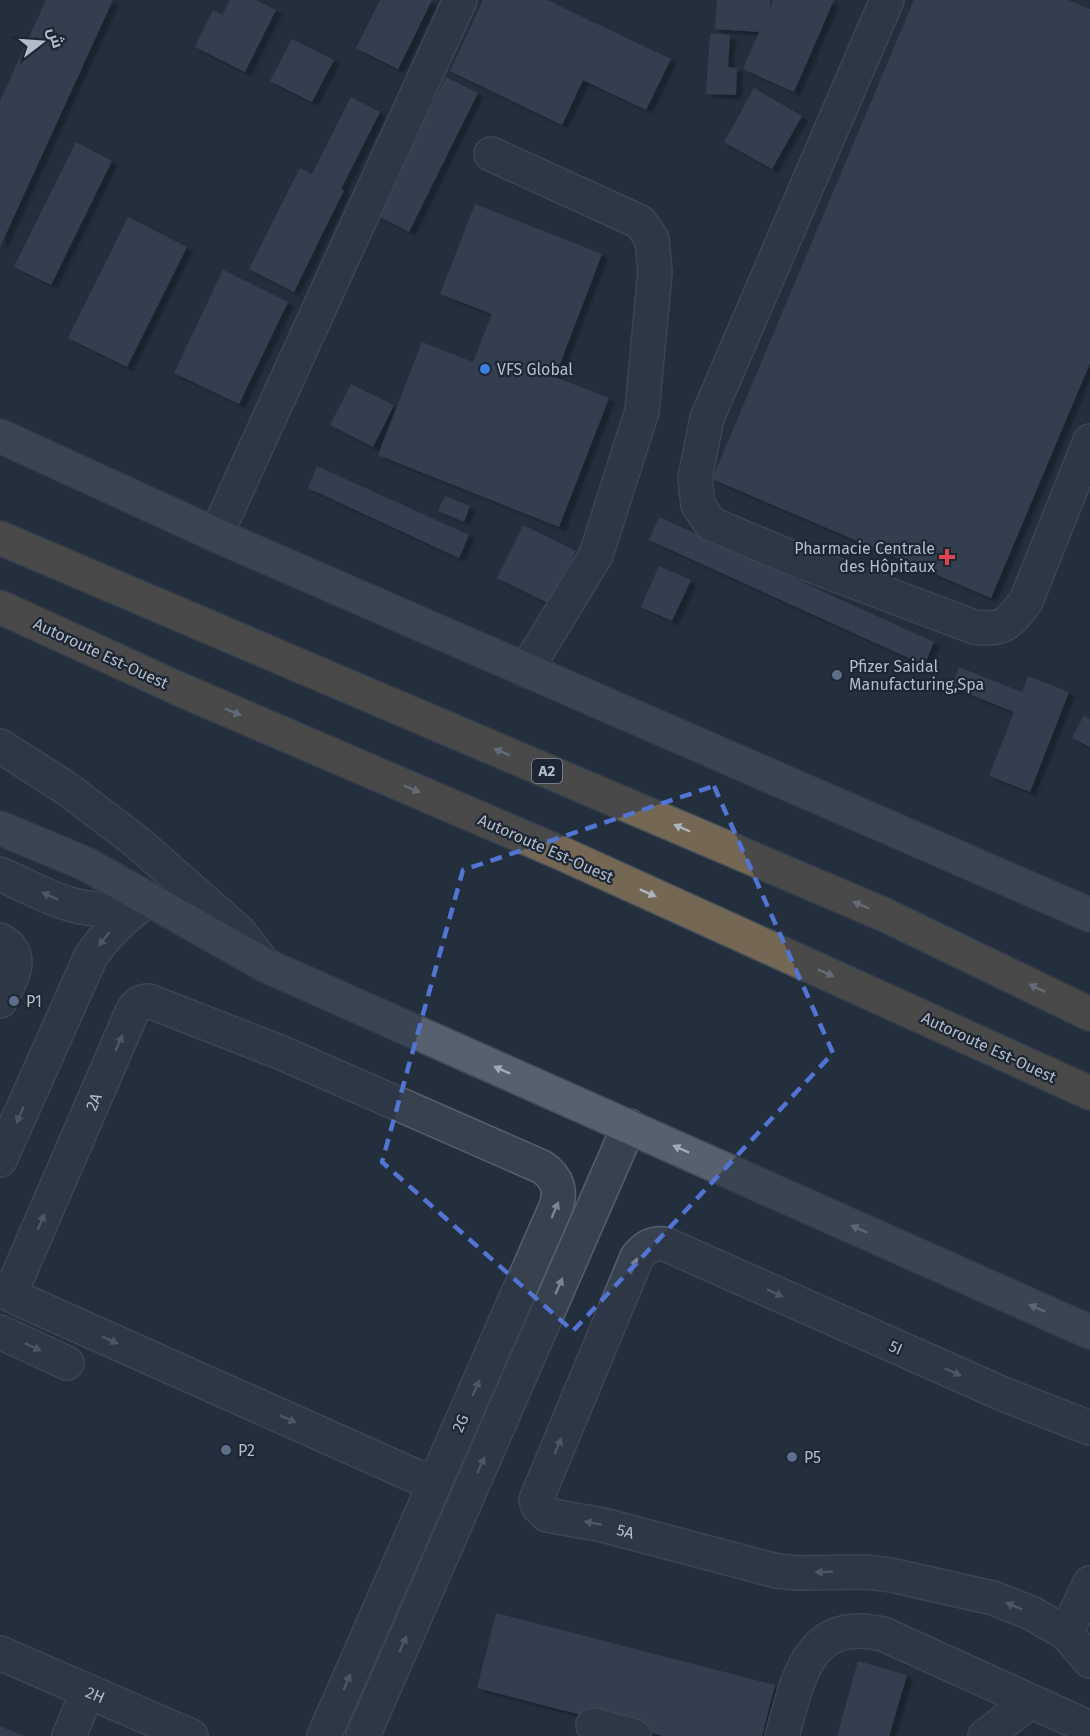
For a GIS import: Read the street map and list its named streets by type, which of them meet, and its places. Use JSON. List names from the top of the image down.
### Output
{
  "streets": {
    "highway": ["Autoroute Est-Ouest", "A2"],
    "street": [
      "2A",
      "5I",
      "2G",
      "5A",
      "2H"
    ]
  },
  "crossings": [
    ["2A", "2G"],
    ["5I", "5A"]
  ],
  "one_way": ["5I"],
  "places": {
    "other": [
      "VFS Global",
      "Pfizer Saidal Manufacturing,Spa",
      "P1",
      "P2",
      "P5"
    ],
    "health": ["Pharmacie Centrale des Hôpitaux"]
  },
  "north": "right"
}
